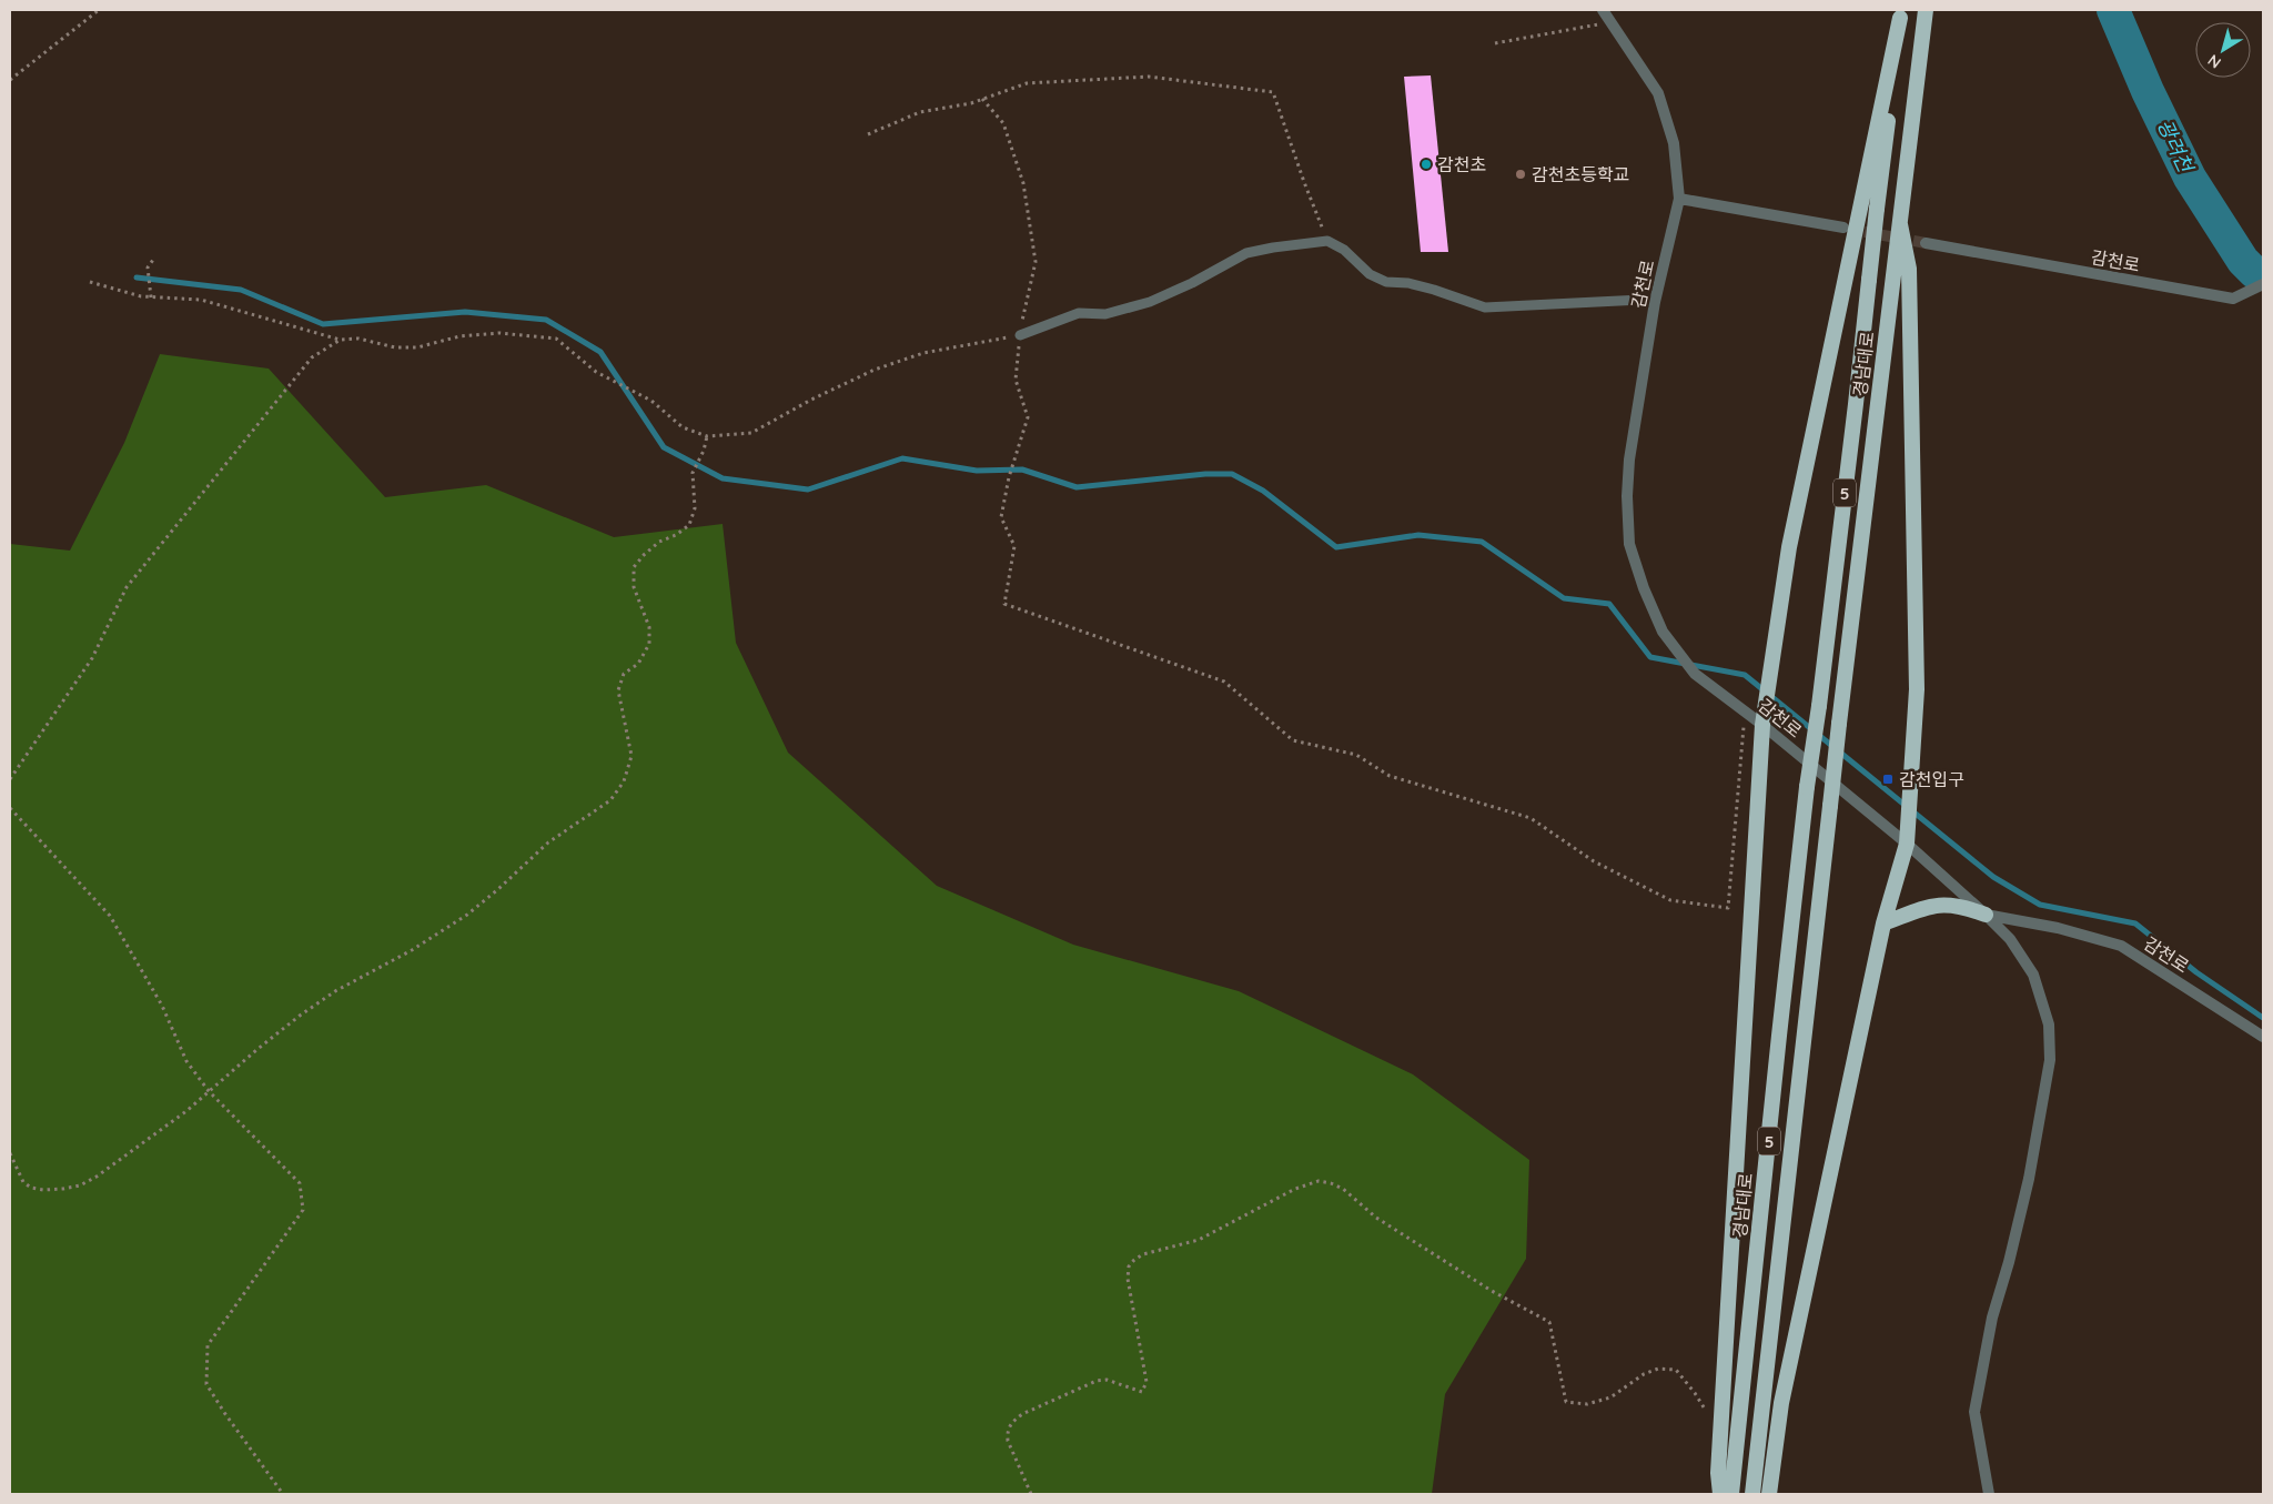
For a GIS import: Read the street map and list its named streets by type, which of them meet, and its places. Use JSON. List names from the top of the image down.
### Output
{
  "streets": {
    "highway": ["경남대로", "5"],
    "street": ["감천로"]
  },
  "water": ["광려천"],
  "places": {
    "other": ["감천초", "감천초등학교"],
    "transit": ["감천입구"]
  },
  "north": "bottom left"
}
